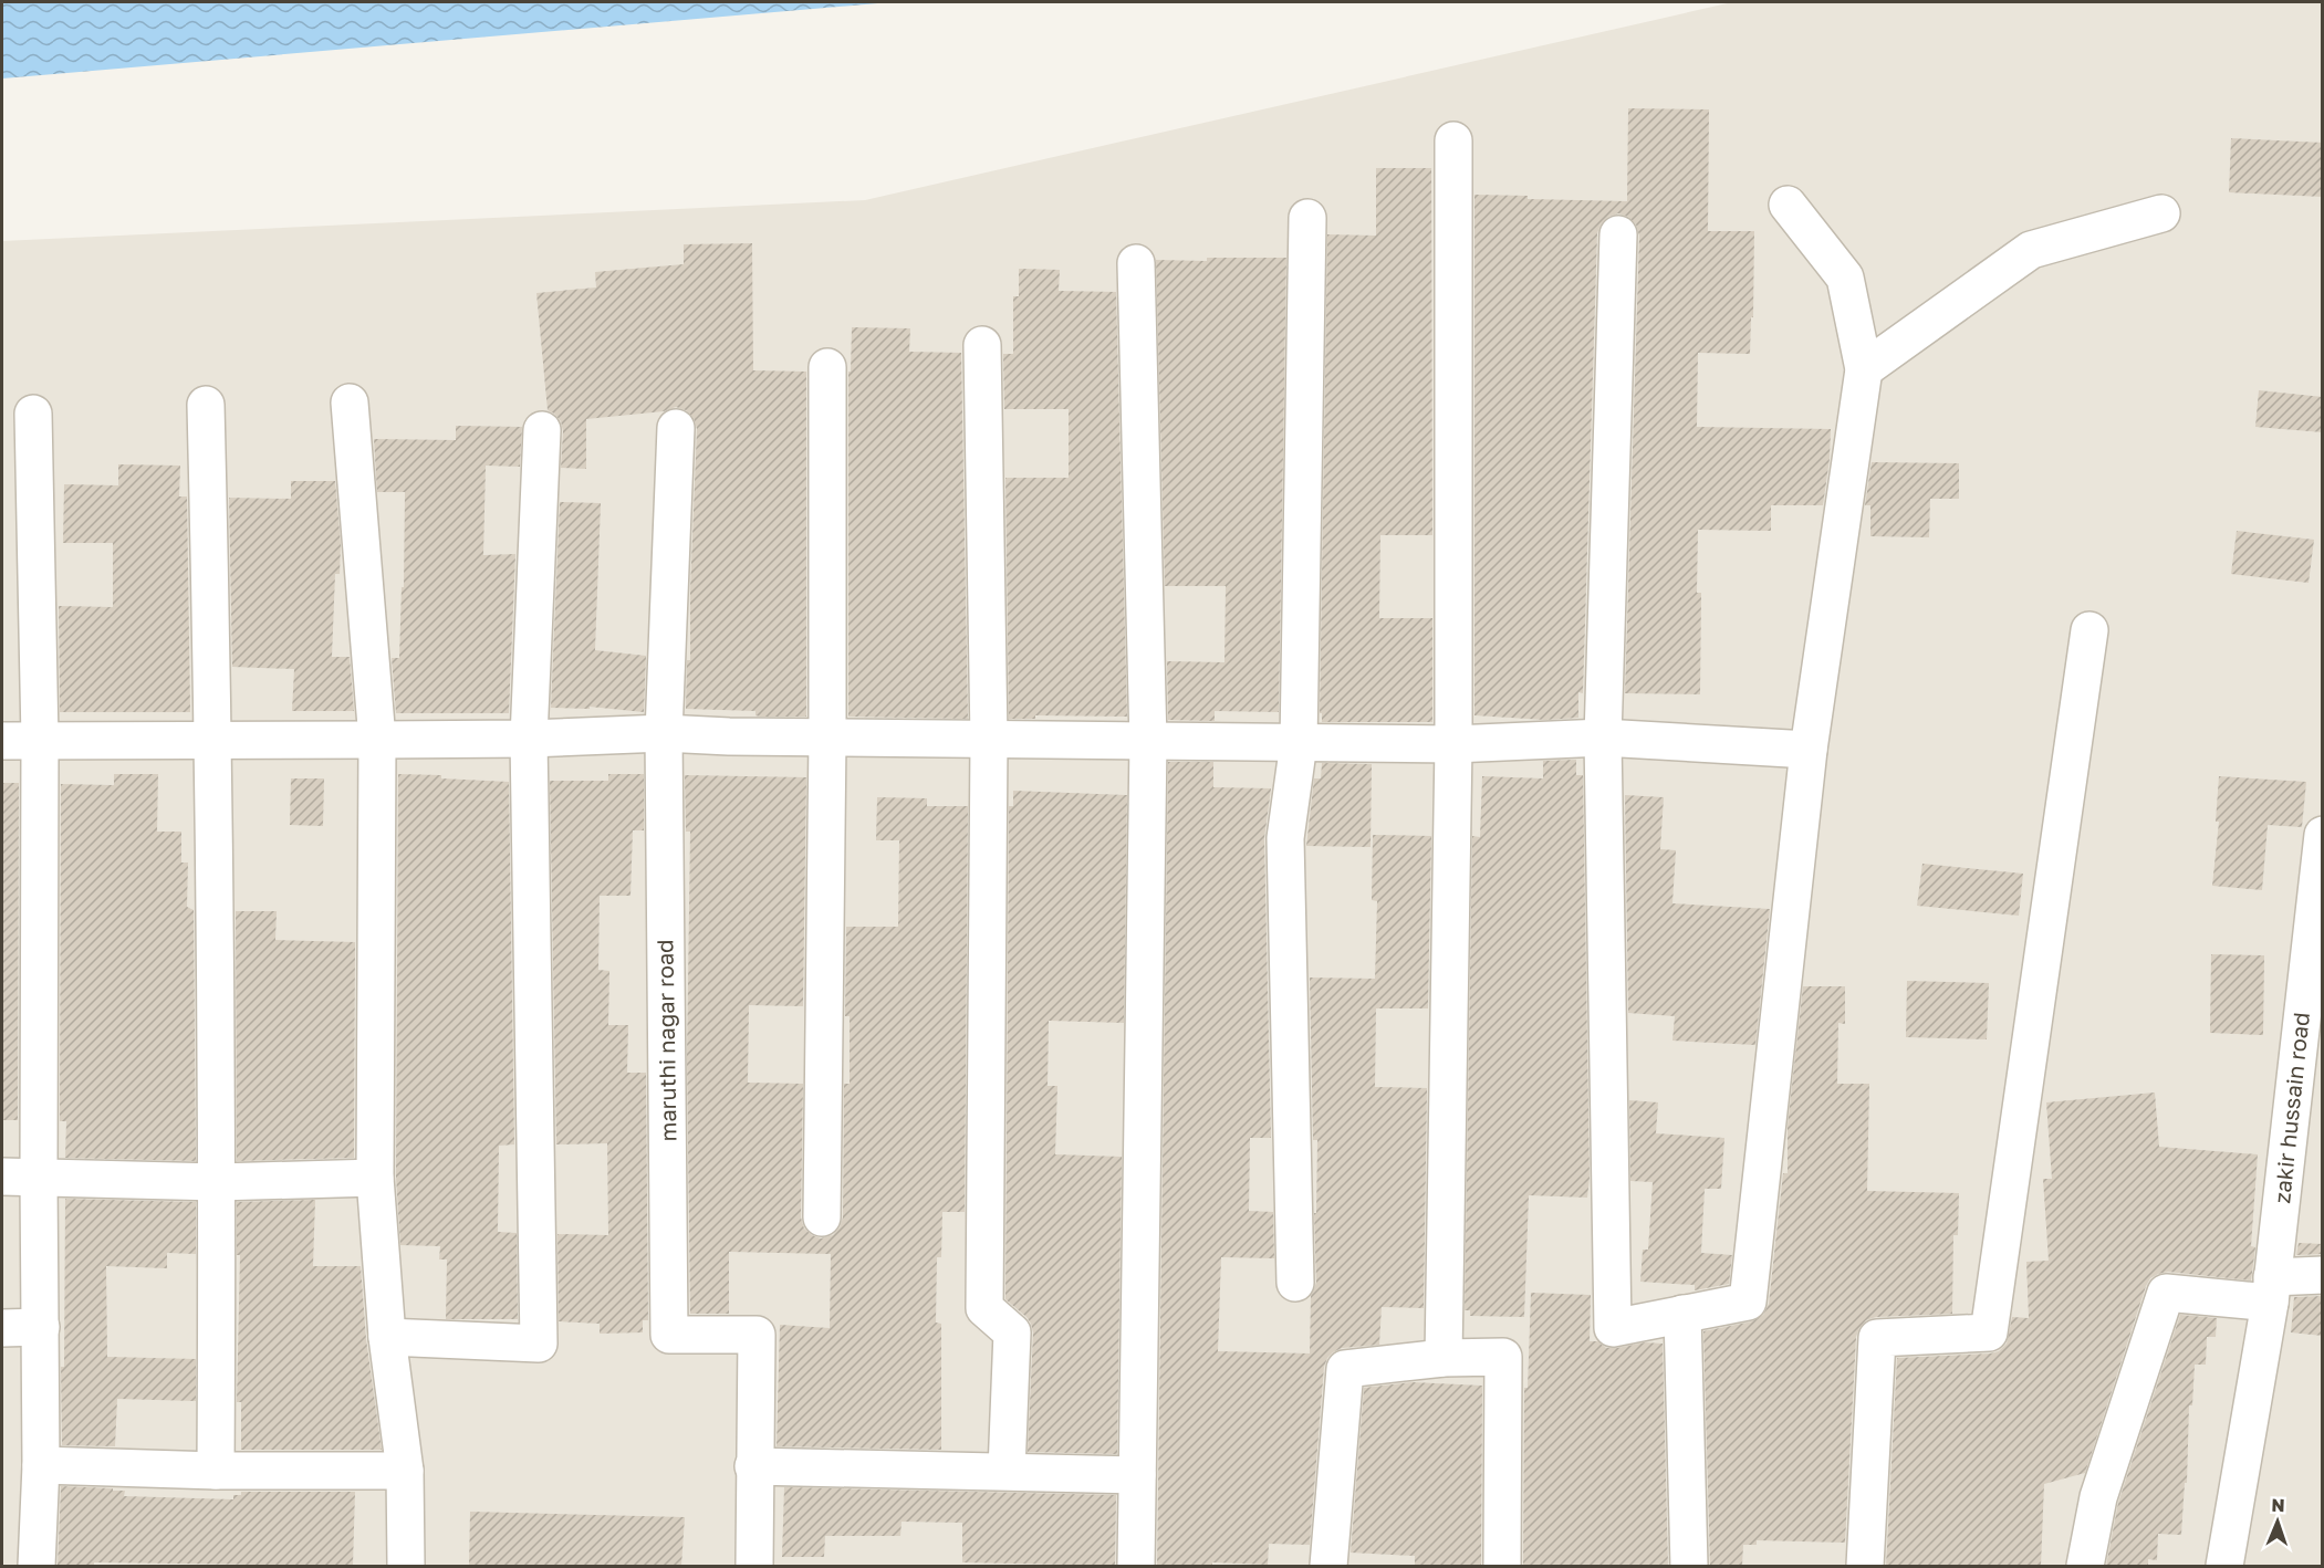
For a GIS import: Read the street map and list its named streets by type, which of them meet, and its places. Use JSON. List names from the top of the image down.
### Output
{
  "streets": {
    "street": ["maruthi nagar road", "zakir hussain road"]
  },
  "north": "top"
}
